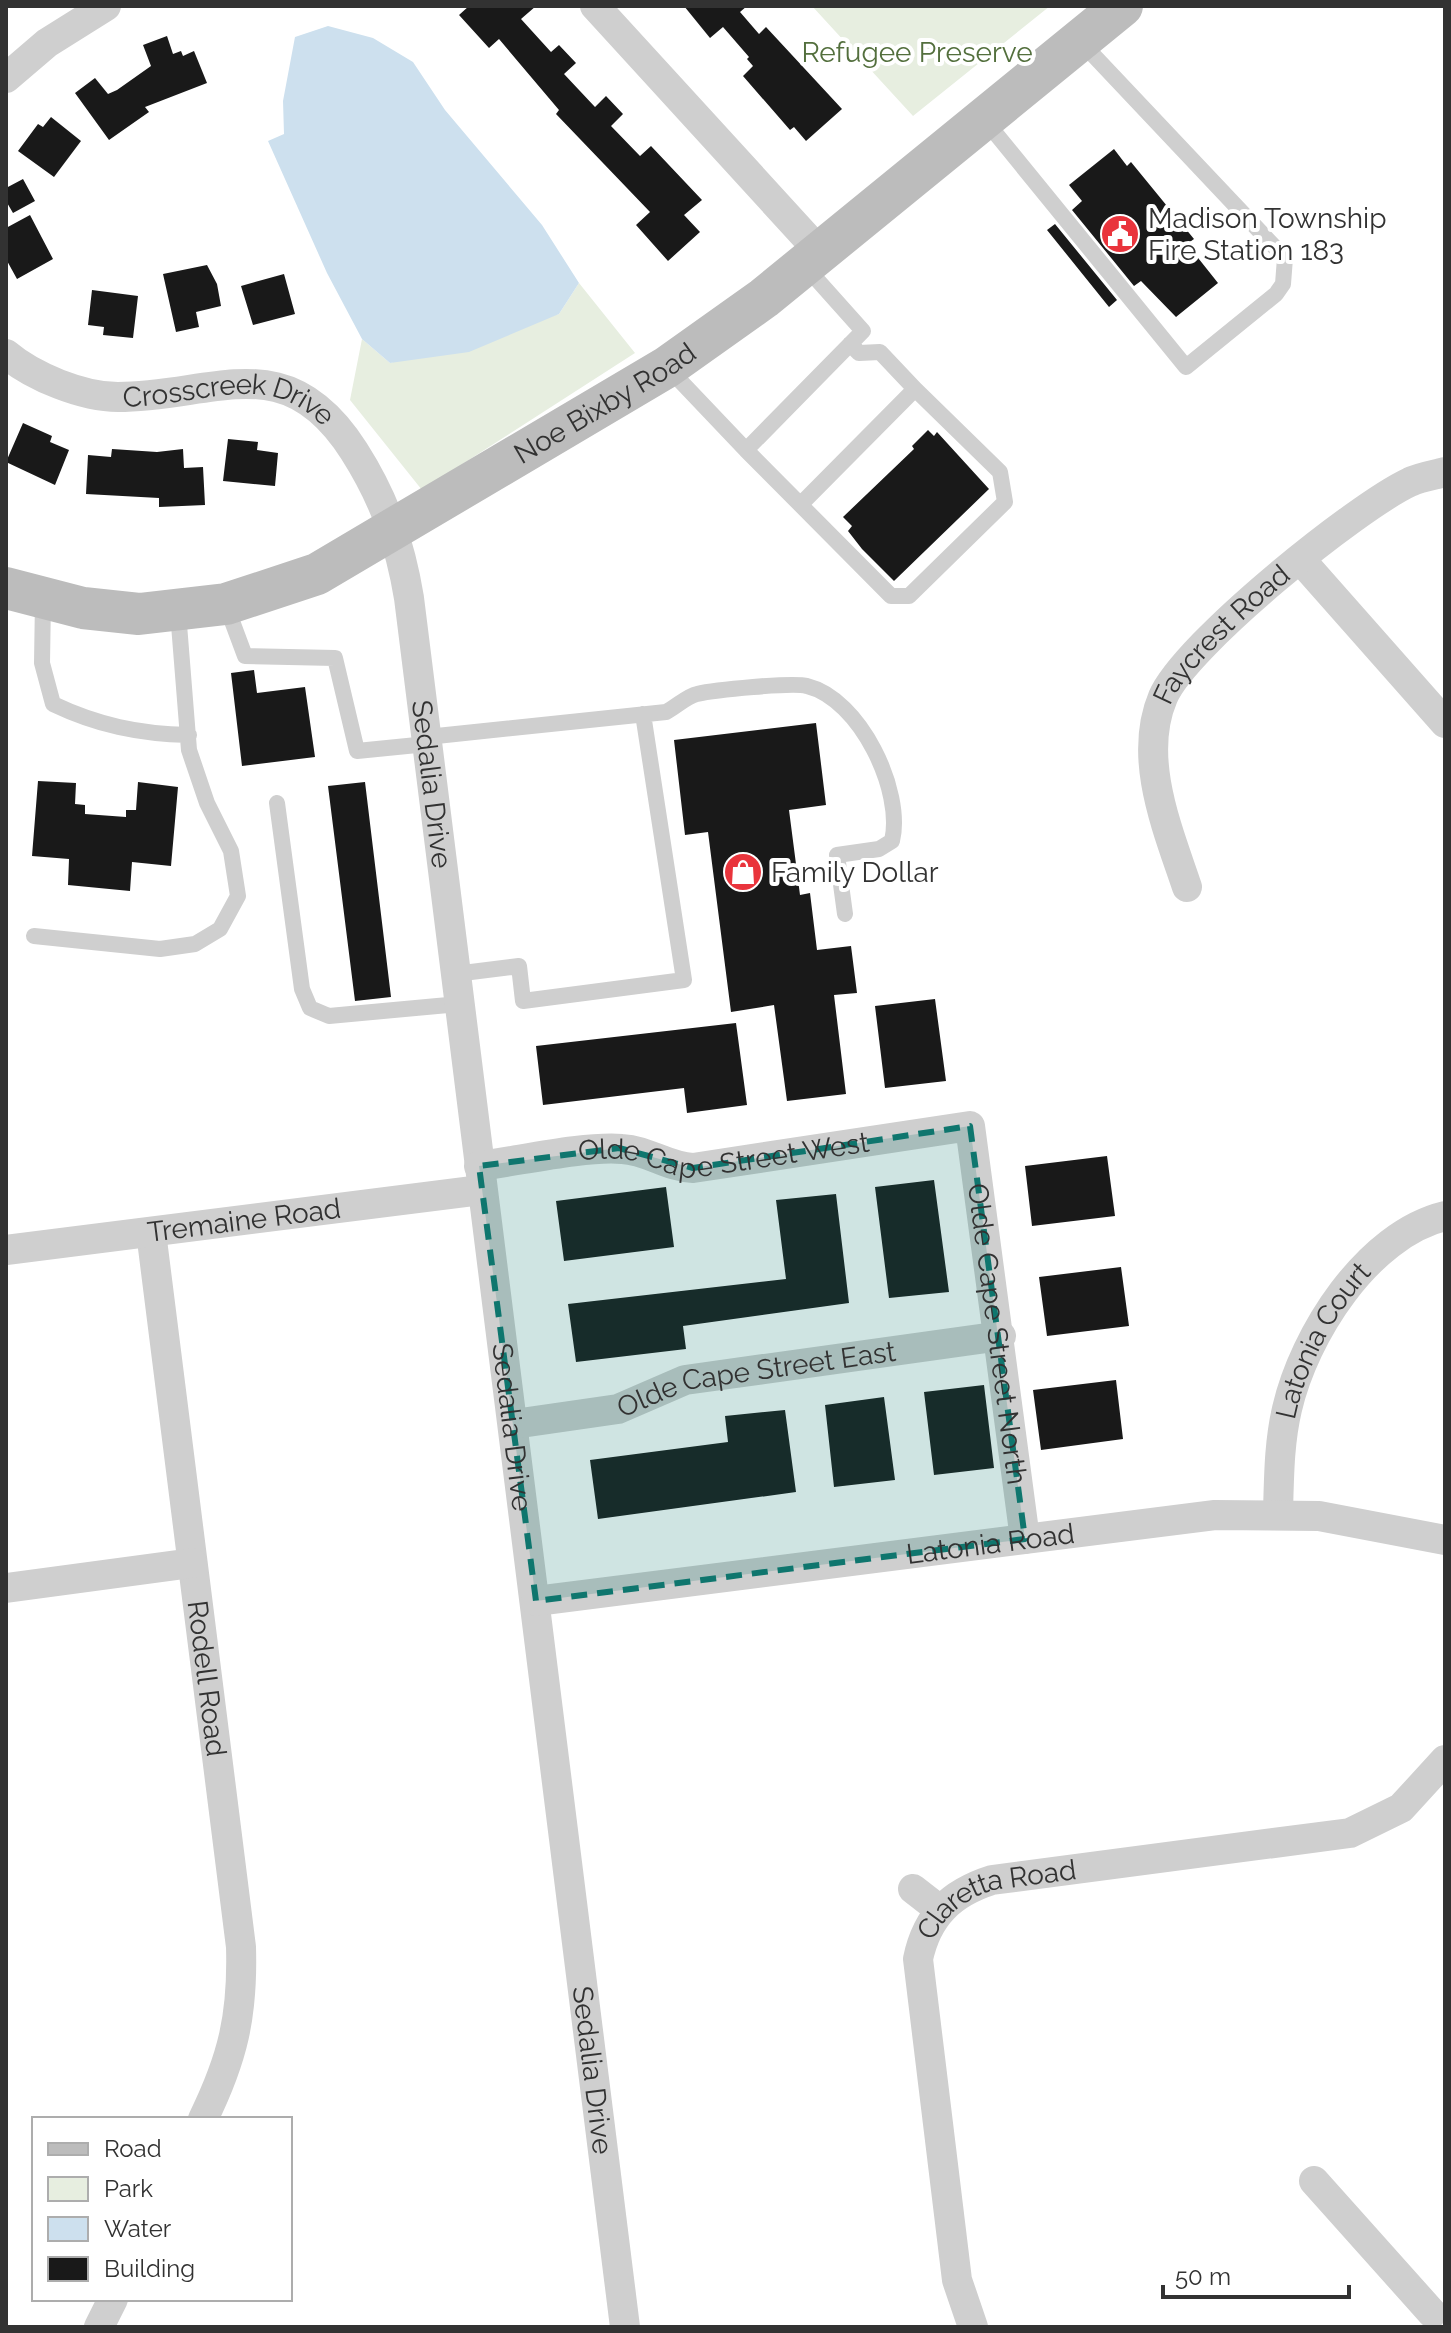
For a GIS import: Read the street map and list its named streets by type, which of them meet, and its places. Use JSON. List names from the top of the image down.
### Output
{
  "streets": {
    "street": [
      "Noe Bixby Road",
      "Crosscreek Drive",
      "Faycrest Road",
      "Sedalia Drive",
      "Olde Cape Street West",
      "Tremaine Road",
      "Olde Cape Street North",
      "Latonia Court",
      "Olde Cape Street East",
      "Latonia Road",
      "Rodell Road",
      "Claretta Road"
    ]
  },
  "crossings": [
    ["Noe Bixby Road", "Crosscreek Drive"],
    ["Noe Bixby Road", "Sedalia Drive"],
    ["Crosscreek Drive", "Sedalia Drive"],
    ["Sedalia Drive", "Olde Cape Street West"],
    ["Sedalia Drive", "Tremaine Road"],
    ["Sedalia Drive", "Olde Cape Street East"],
    ["Sedalia Drive", "Latonia Road"],
    ["Olde Cape Street West", "Tremaine Road"],
    ["Olde Cape Street West", "Olde Cape Street North"],
    ["Tremaine Road", "Rodell Road"],
    ["Olde Cape Street North", "Olde Cape Street East"],
    ["Olde Cape Street North", "Latonia Road"],
    ["Latonia Court", "Latonia Road"]
  ],
  "parks": ["Refugee Preserve"],
  "places": {
    "public building": ["Madison Township Fire Station 183"],
    "shop": ["Family Dollar"]
  },
  "legend": [
    "Road",
    "Park",
    "Water",
    "Building"
  ],
  "scale_bar": "50 m"
}
